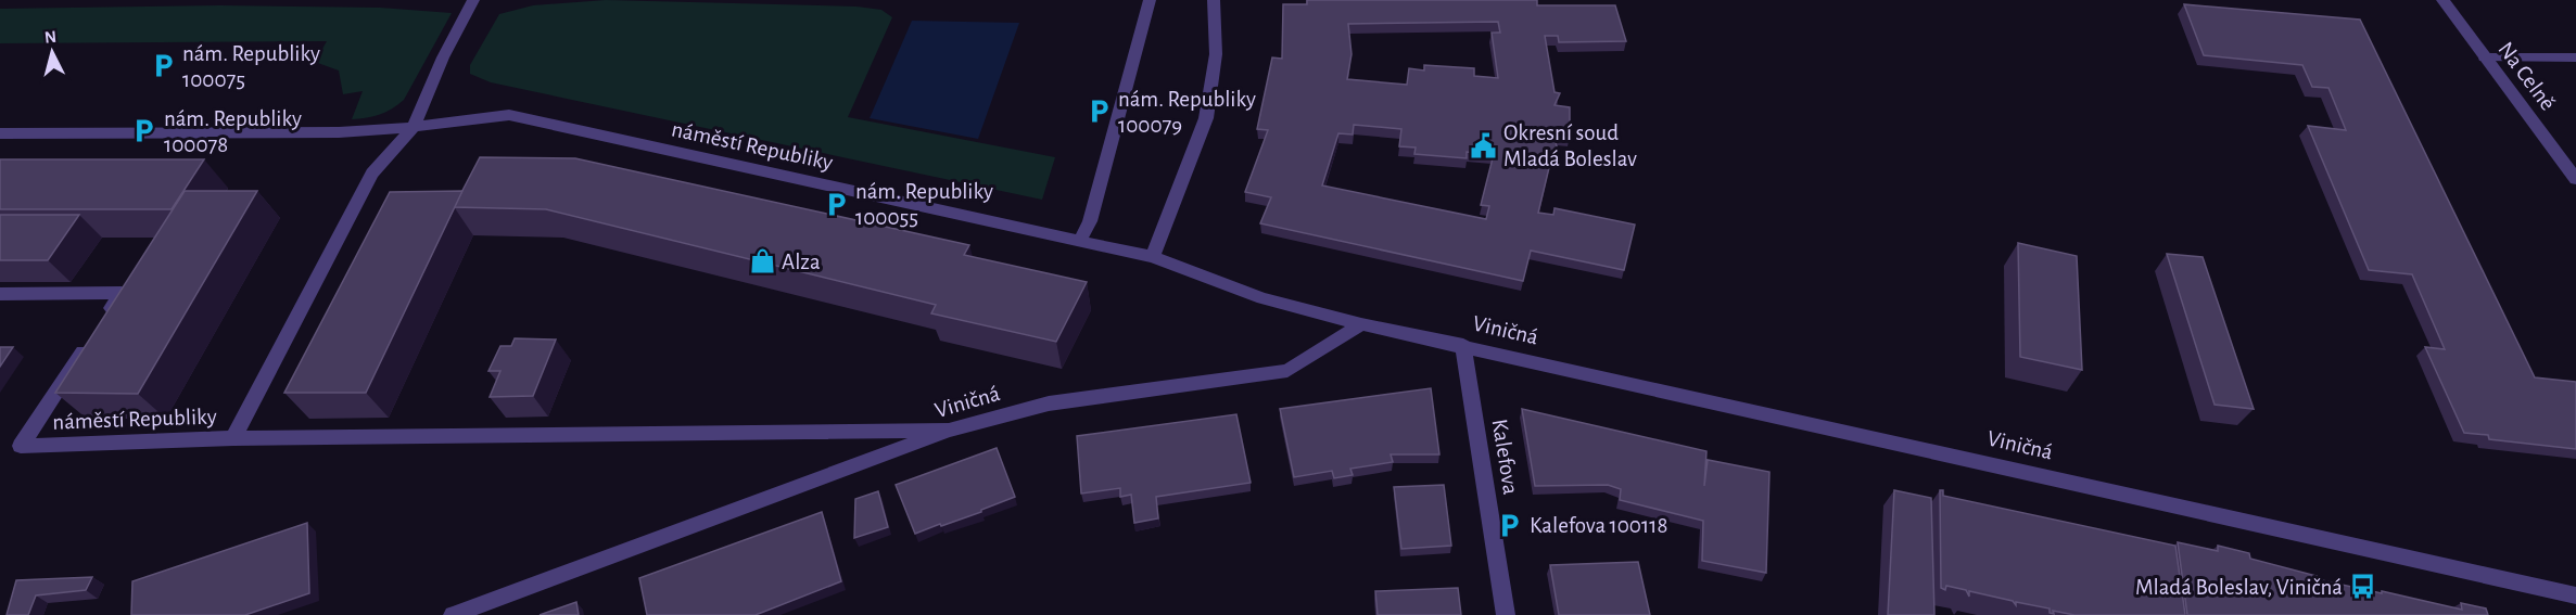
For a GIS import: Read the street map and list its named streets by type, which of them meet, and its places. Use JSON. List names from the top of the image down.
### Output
{
  "streets": {
    "street": [
      "Na Celně",
      "náměstí Republiky",
      "Viničná",
      "Kalefova"
    ]
  },
  "crossings": [
    ["náměstí Republiky", "Viničná"],
    ["Viničná", "Kalefova"]
  ],
  "places": {
    "parking": [
      "nám. Republiky 100075",
      "nám. Republiky 100079",
      "nám. Republiky 100078",
      "nám. Republiky 100055",
      "Kalefova 100118"
    ],
    "public building": ["Okresní soud Mladá Boleslav"],
    "shop": ["Alza"],
    "bus stop": ["Mladá Boleslav, Viničná"]
  },
  "north": "top"
}
